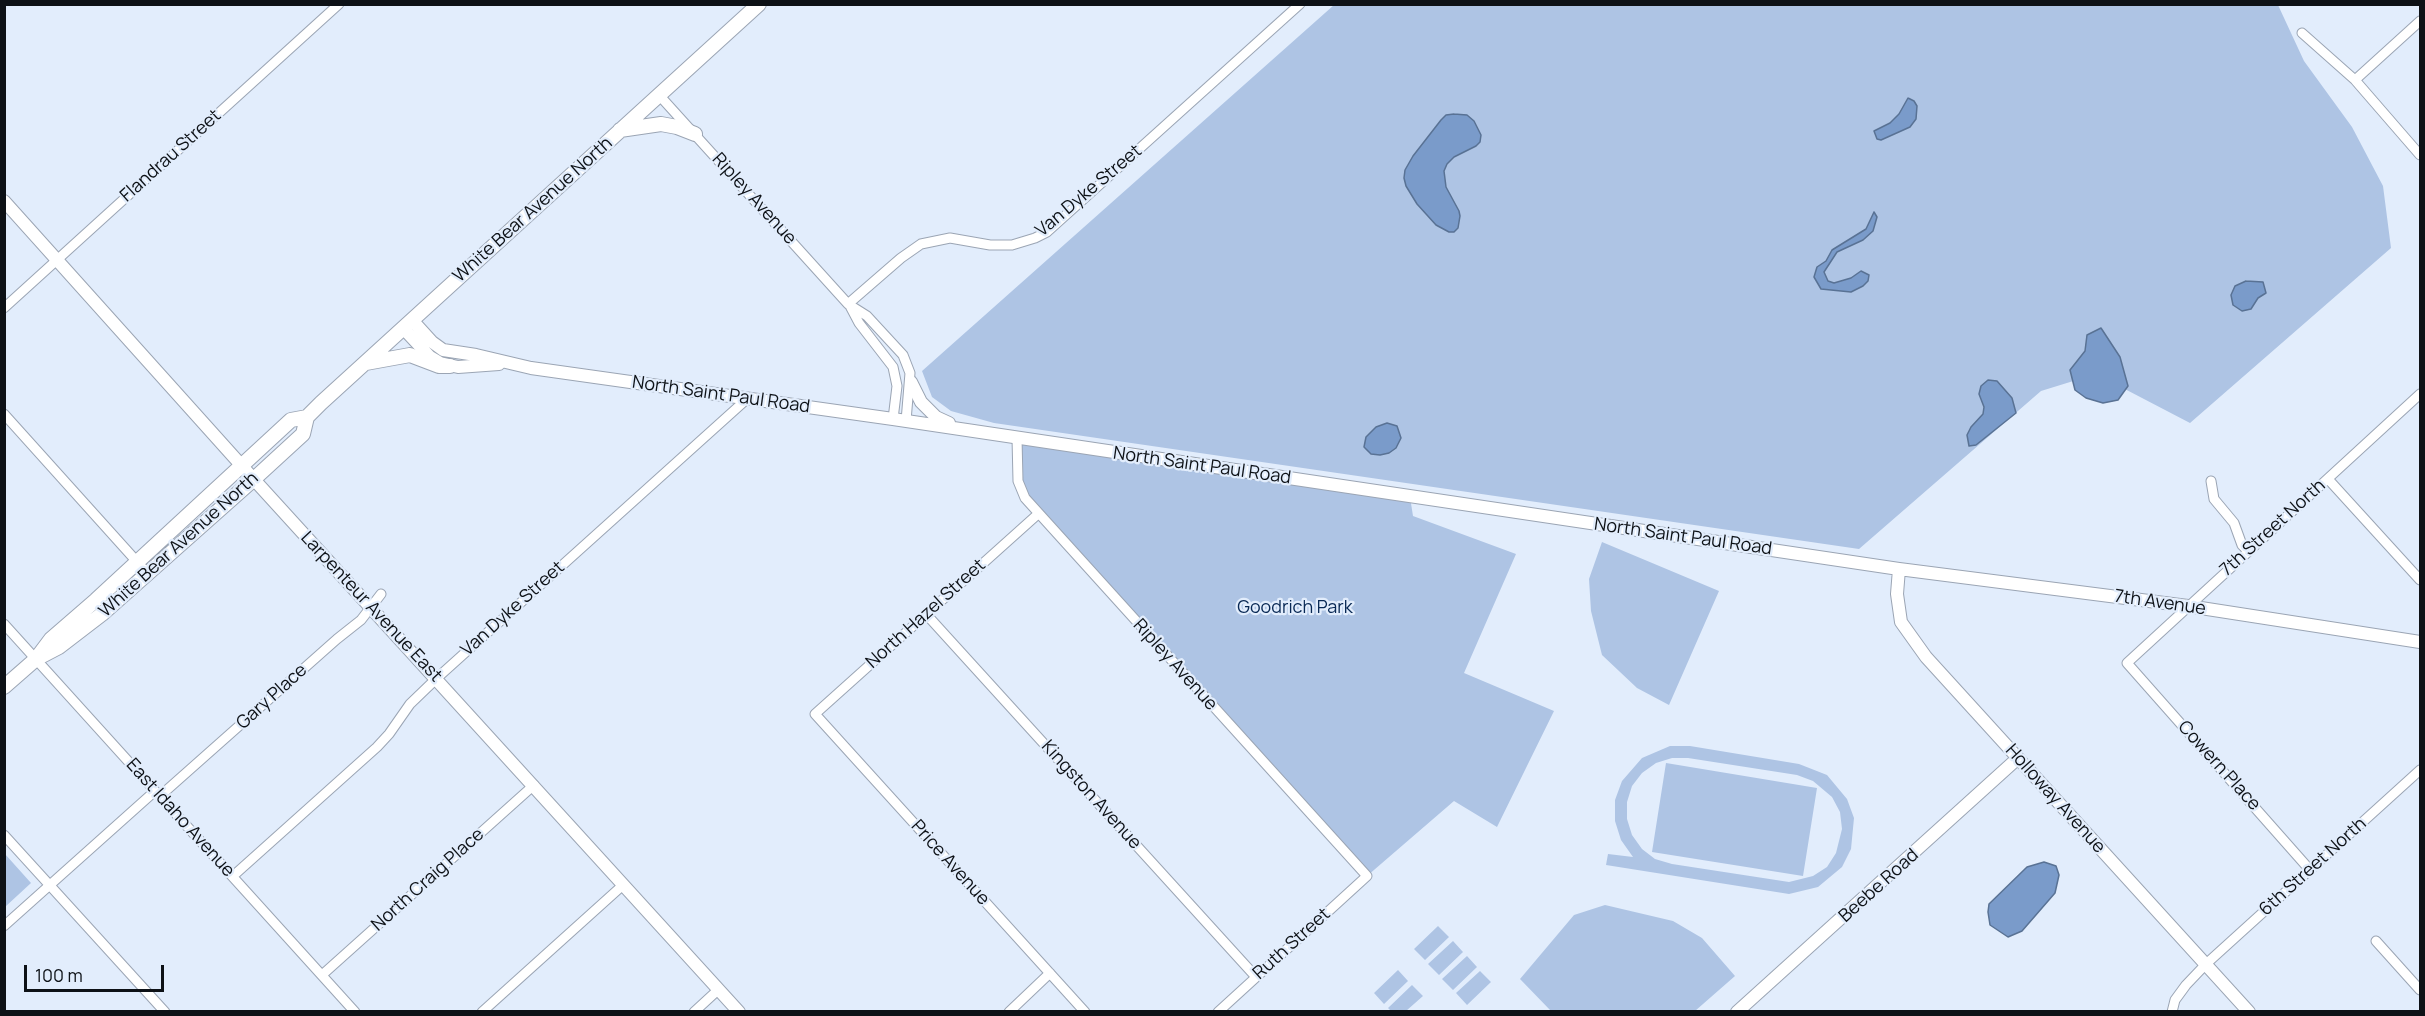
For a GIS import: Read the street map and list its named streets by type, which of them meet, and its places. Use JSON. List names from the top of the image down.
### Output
{
  "streets": {
    "main road": ["White Bear Avenue North"],
    "street": [
      "Flandrau Street",
      "Van Dyke Street",
      "Ripley Avenue",
      "North Saint Paul Road",
      "7th Street North",
      "7th Avenue",
      "Larpenteur Avenue East",
      "North Hazel Street",
      "Gary Place",
      "Cowern Place",
      "Kingston Avenue",
      "Holloway Avenue",
      "East Idaho Avenue",
      "Price Avenue",
      "6th Street North",
      "North Craig Place",
      "Beebe Road",
      "Ruth Street"
    ]
  },
  "crossings": [
    ["Flandrau Street", "Larpenteur Avenue East"],
    ["Van Dyke Street", "Ripley Avenue"],
    ["Van Dyke Street", "North Saint Paul Road"],
    ["Van Dyke Street", "Larpenteur Avenue East"],
    ["Van Dyke Street", "East Idaho Avenue"],
    ["Ripley Avenue", "White Bear Avenue North"],
    ["Ripley Avenue", "North Saint Paul Road"],
    ["Ripley Avenue", "North Hazel Street"],
    ["Ripley Avenue", "Ruth Street"],
    ["White Bear Avenue North", "North Saint Paul Road"],
    ["White Bear Avenue North", "Larpenteur Avenue East"],
    ["White Bear Avenue North", "East Idaho Avenue"],
    ["North Saint Paul Road", "7th Avenue"],
    ["North Saint Paul Road", "Holloway Avenue"],
    ["7th Street North", "7th Avenue"],
    ["7th Street North", "Cowern Place"],
    ["7th Avenue", "Holloway Avenue"],
    ["Larpenteur Avenue East", "Gary Place"],
    ["Larpenteur Avenue East", "North Craig Place"],
    ["North Hazel Street", "Kingston Avenue"],
    ["North Hazel Street", "Price Avenue"],
    ["Gary Place", "East Idaho Avenue"],
    ["Cowern Place", "6th Street North"],
    ["Kingston Avenue", "Ruth Street"],
    ["Holloway Avenue", "6th Street North"],
    ["Holloway Avenue", "Beebe Road"],
    ["East Idaho Avenue", "North Craig Place"]
  ],
  "parks": ["Goodrich Park"],
  "scale_bar": "100 m"
}
